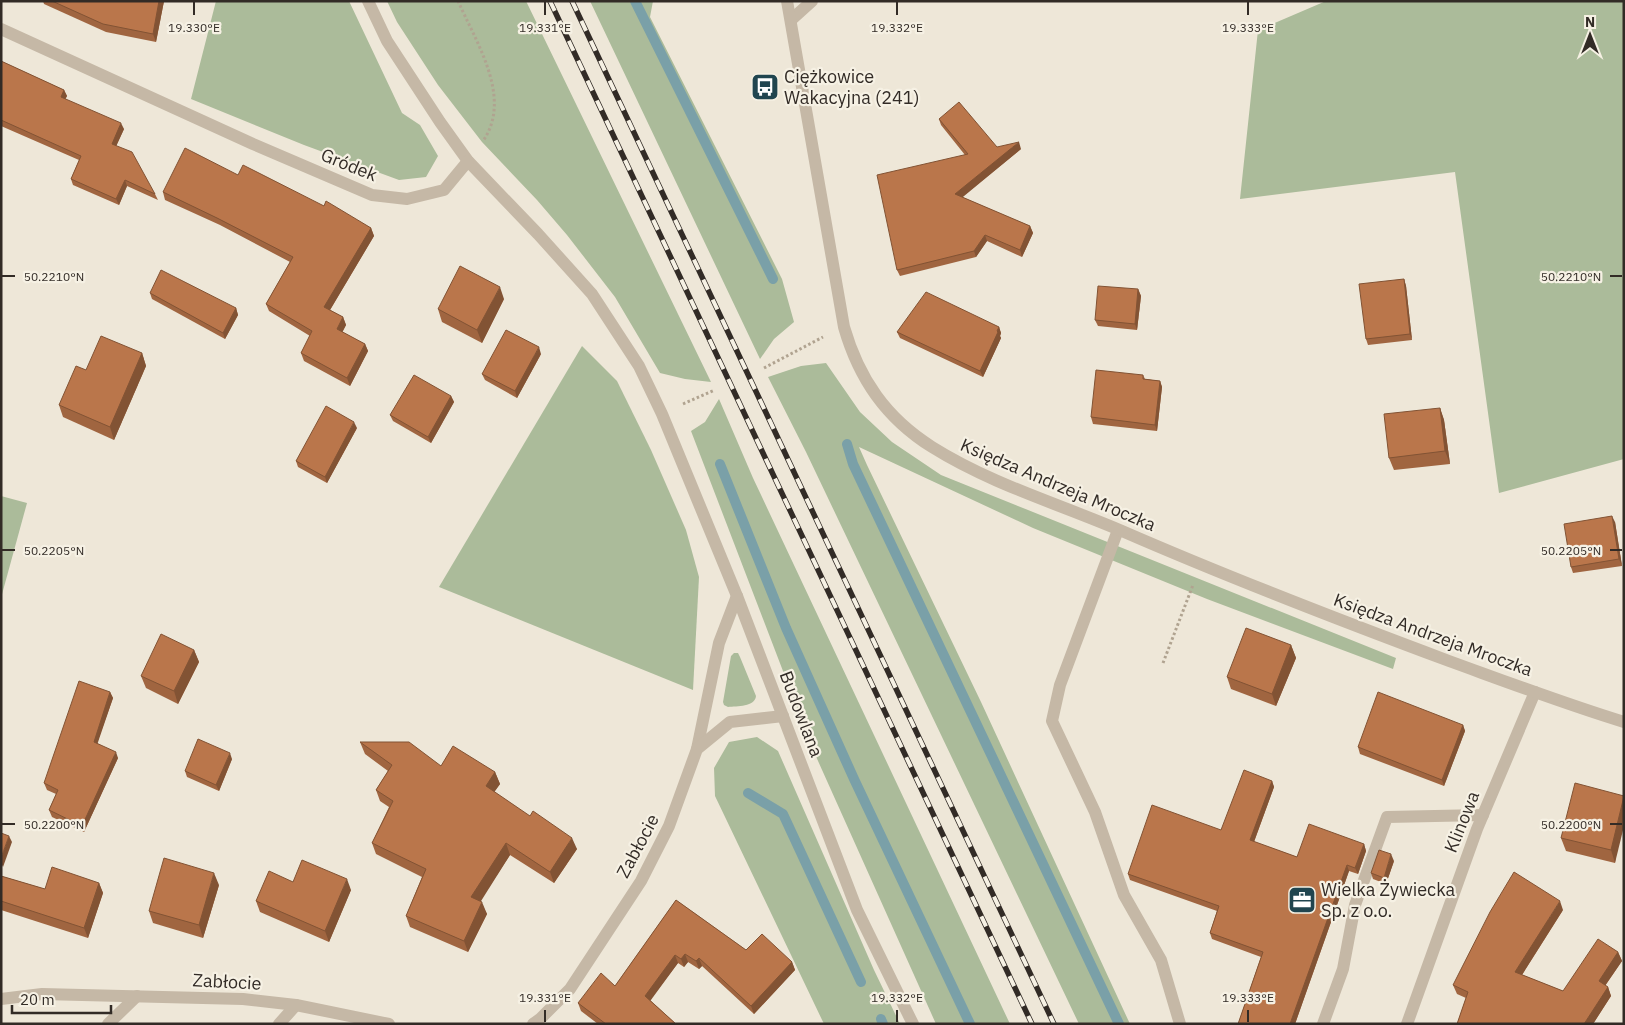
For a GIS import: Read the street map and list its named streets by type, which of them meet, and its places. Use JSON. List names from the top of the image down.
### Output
{
  "streets": {
    "street": [
      "Gródek",
      "Księdza Andrzeja Mroczka",
      "Budowlana",
      "Klinowa",
      "Zabłocie"
    ]
  },
  "crossings": [
    ["Gródek", "Budowlana"],
    ["Księdza Andrzeja Mroczka", "Klinowa"],
    ["Budowlana", "Zabłocie"]
  ],
  "places": {
    "bus stop": ["Ciężkowice Wakacyjna (241)"],
    "office": ["Wielka Żywiecka Sp. z o.o."]
  },
  "scale_bar": "20 m",
  "north": "top",
  "coordinates": [
    "19.330°E",
    "19.331°E",
    "19.332°E",
    "19.333°E",
    "50.2210°N",
    "50.2205°N",
    "50.2200°N"
  ]
}
